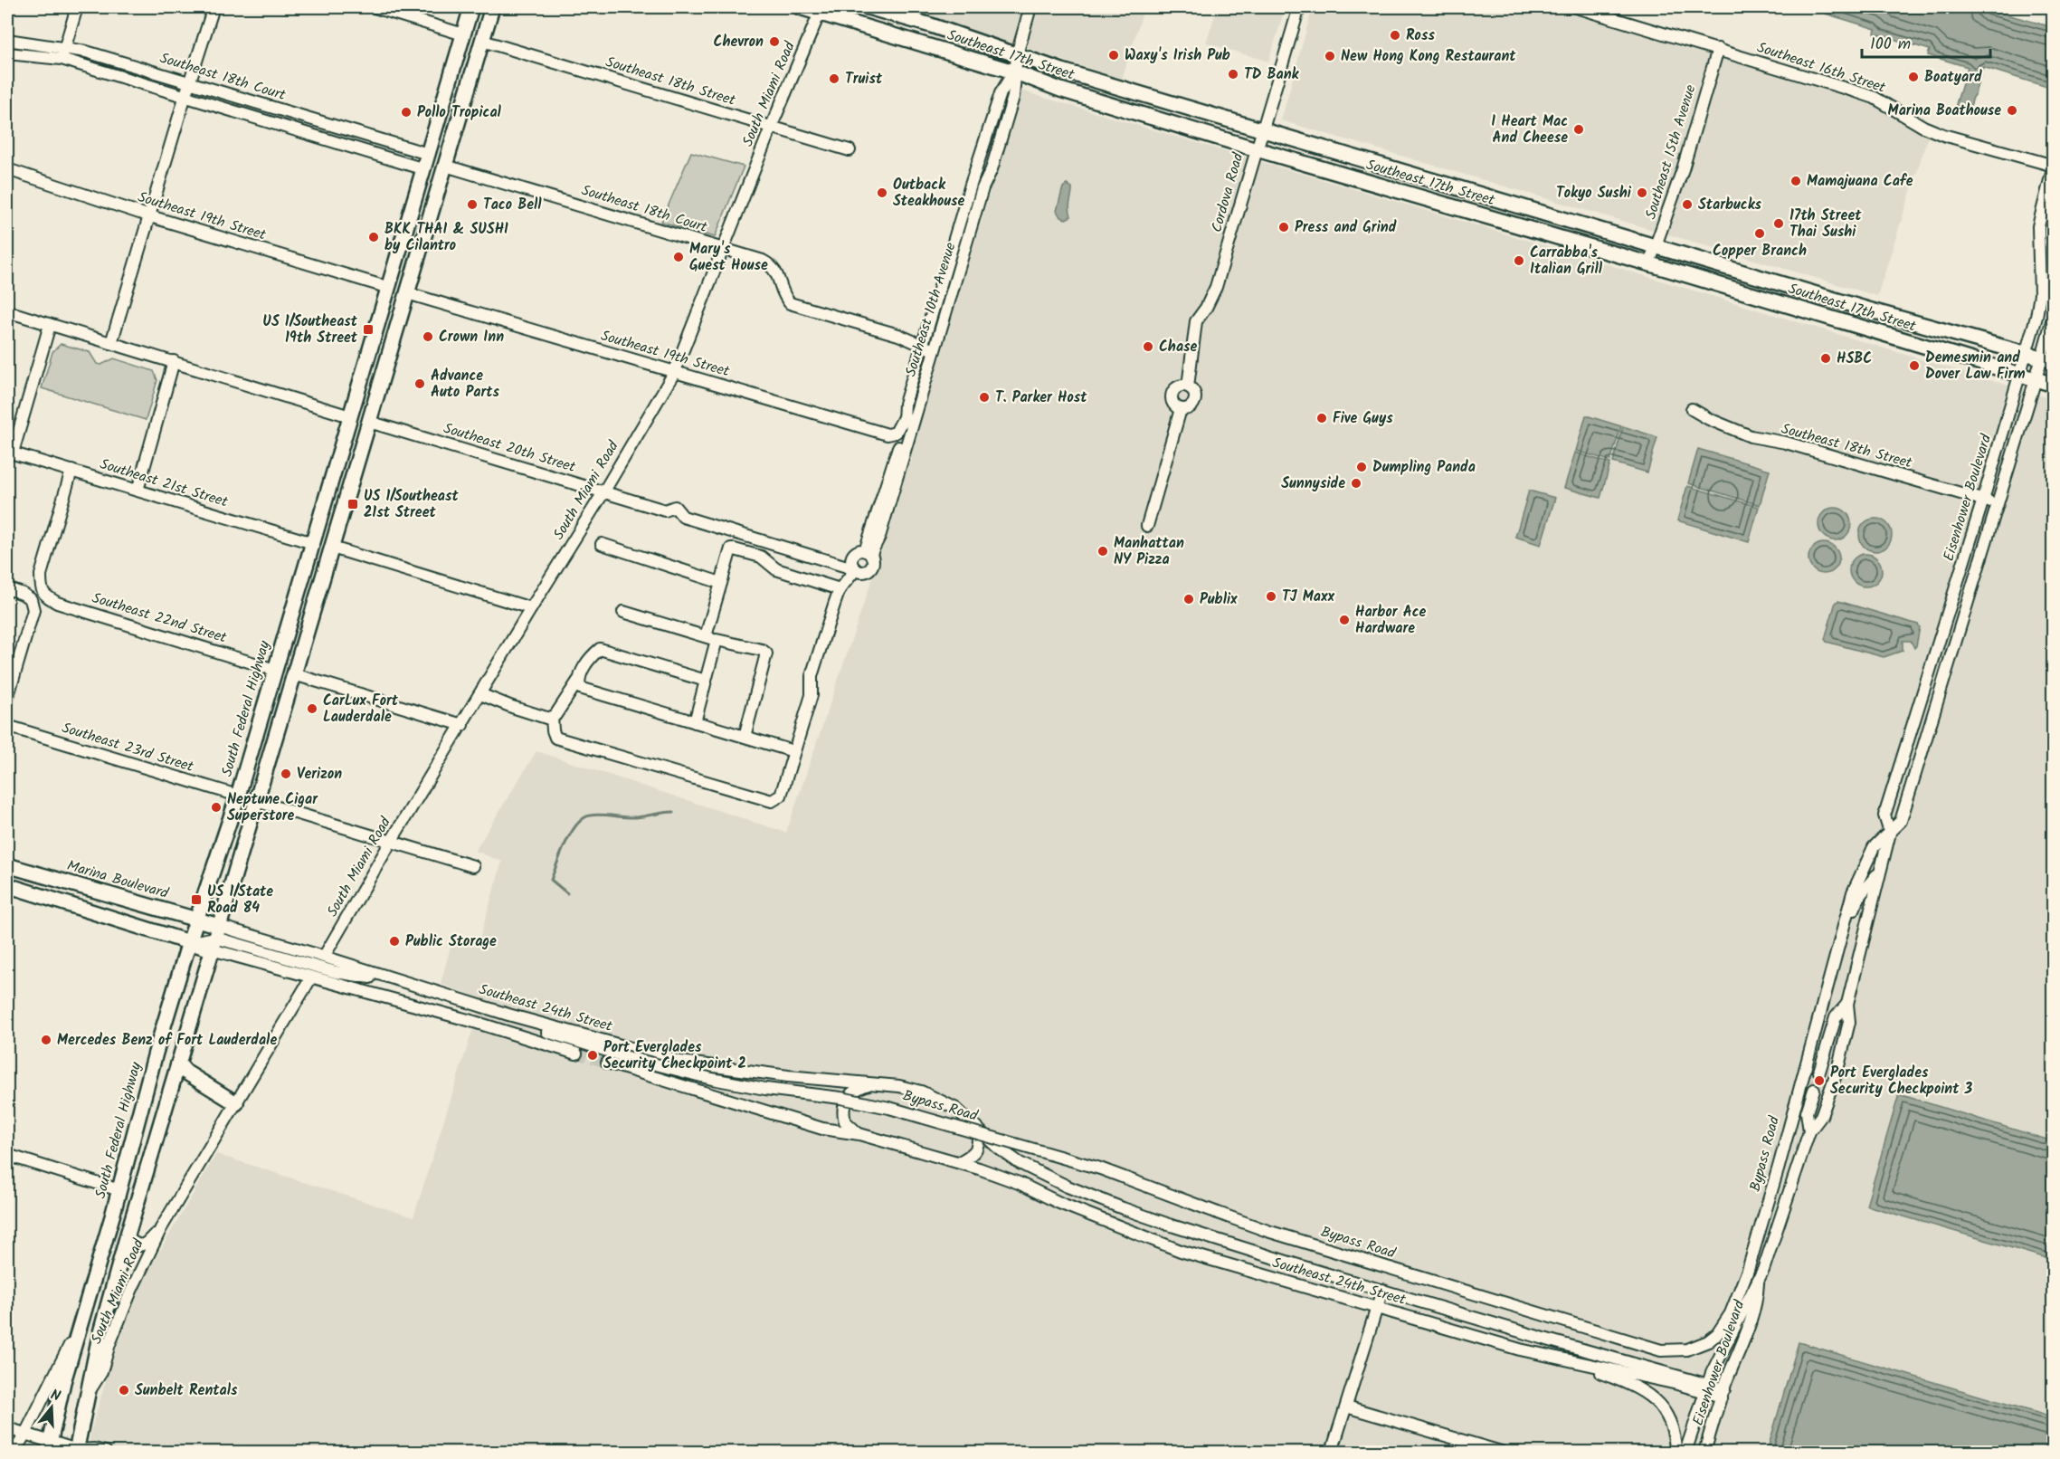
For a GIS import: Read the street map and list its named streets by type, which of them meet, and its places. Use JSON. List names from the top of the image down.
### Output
{
  "streets": {
    "main road": ["Southeast 17th Street", "South Federal Highway", "Marina Boulevard"],
    "street": [
      "Southeast 16th Street",
      "Southeast 18th Court",
      "Southeast 18th Street",
      "South Miami Road",
      "Southeast 15th Avenue",
      "Cordova Road",
      "Southeast 19th Street",
      "Southeast 10th Avenue",
      "Southeast 20th Street",
      "Southeast 21st Street",
      "Eisenhower Boulevard",
      "Southeast 22nd Street",
      "Southeast 23rd Street",
      "Southeast 24th Street",
      "Bypass Road"
    ]
  },
  "crossings": [
    ["Southeast 17th Street", "South Miami Road"],
    ["Southeast 17th Street", "Southeast 15th Avenue"],
    ["Southeast 17th Street", "Cordova Road"],
    ["Southeast 17th Street", "Southeast 10th Avenue"],
    ["Southeast 17th Street", "Eisenhower Boulevard"],
    ["Southeast 16th Street", "Southeast 15th Avenue"],
    ["Southeast 16th Street", "Eisenhower Boulevard"],
    ["Southeast 18th Court", "South Miami Road"],
    ["Southeast 18th Court", "Southeast 10th Avenue"],
    ["Southeast 18th Court", "South Federal Highway"],
    ["Southeast 18th Street", "South Miami Road"],
    ["Southeast 18th Street", "Eisenhower Boulevard"],
    ["South Miami Road", "Southeast 19th Street"],
    ["South Miami Road", "Southeast 20th Street"],
    ["South Miami Road", "Southeast 24th Street"],
    ["Southeast 19th Street", "Southeast 10th Avenue"],
    ["Southeast 19th Street", "South Federal Highway"],
    ["Southeast 10th Avenue", "Southeast 20th Street"],
    ["Southeast 21st Street", "Southeast 22nd Street"],
    ["Southeast 21st Street", "South Federal Highway"],
    ["Eisenhower Boulevard", "Southeast 24th Street"],
    ["Eisenhower Boulevard", "Bypass Road"],
    ["Southeast 22nd Street", "South Federal Highway"],
    ["South Federal Highway", "Southeast 23rd Street"],
    ["South Federal Highway", "Marina Boulevard"],
    ["Marina Boulevard", "Southeast 24th Street"],
    ["Southeast 24th Street", "Bypass Road"]
  ],
  "places": {
    "other": [
      "Ross",
      "Chevron",
      "Waxy's Irish Pub",
      "New Hong Kong Restaurant",
      "TD Bank",
      "Boatyard",
      "Truist",
      "Marina Boathouse",
      "Pollo Tropical",
      "I Heart Mac And Cheese",
      "Mamajuana Cafe",
      "Outback Steakhouse",
      "Tokyo Sushi",
      "Taco Bell",
      "Starbucks",
      "17th Street Thai Sushi",
      "Press and Grind",
      "Copper Branch",
      "BKK THAI & SUSHI by Cilantro",
      "Mary's Guest House",
      "Carrabba's Italian Grill",
      "Crown Inn",
      "Chase",
      "HSBC",
      "Demesmin and Dover Law Firm",
      "Advance Auto Parts",
      "T. Parker Host",
      "Five Guys",
      "Dumpling Panda",
      "Sunnyside",
      "Manhattan NY Pizza",
      "TJ Maxx",
      "Publix",
      "Harbor Ace Hardware",
      "CarLux Fort Lauderdale",
      "Verizon",
      "Neptune Cigar Superstore",
      "Public Storage",
      "Mercedes Benz of Fort Lauderdale",
      "Port Everglades Security Checkpoint 2",
      "Port Everglades Security Checkpoint 3",
      "Sunbelt Rentals"
    ],
    "transit": ["US 1/Southeast 19th Street", "US 1/Southeast 21st Street", "US 1/State Road 84"]
  },
  "scale_bar": "100 m",
  "north": "top"
}
